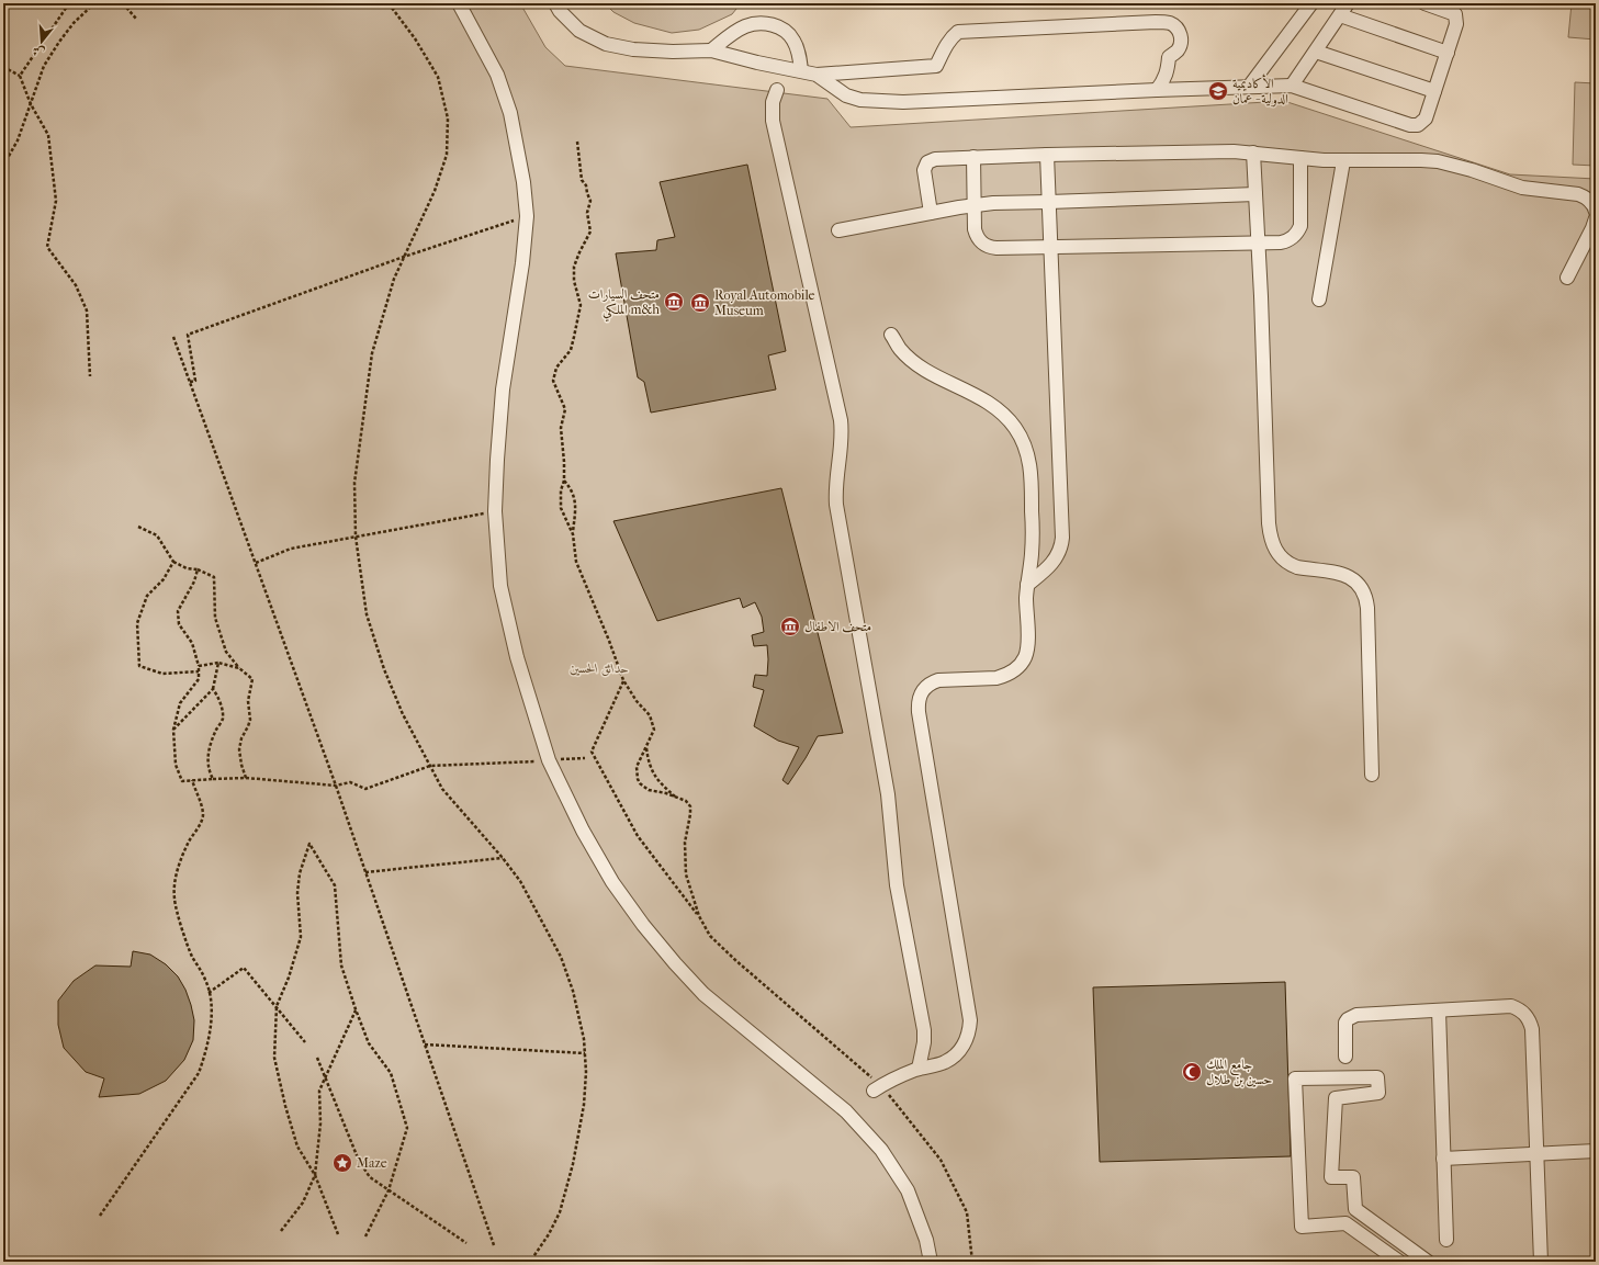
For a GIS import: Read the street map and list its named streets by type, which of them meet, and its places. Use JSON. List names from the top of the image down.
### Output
{
  "parks": ["حدائق الحسين"],
  "places": {
    "school or university": ["الأكاديمية الدولية - عمان"],
    "museum": ["متحف السيارات الملكي m&h", "Royal Automobile Museum", "متحف الاطفال"],
    "mosque": ["جامع الملك حسين بن طلال"],
    "place": ["Maze"]
  },
  "north": "bottom"
}
